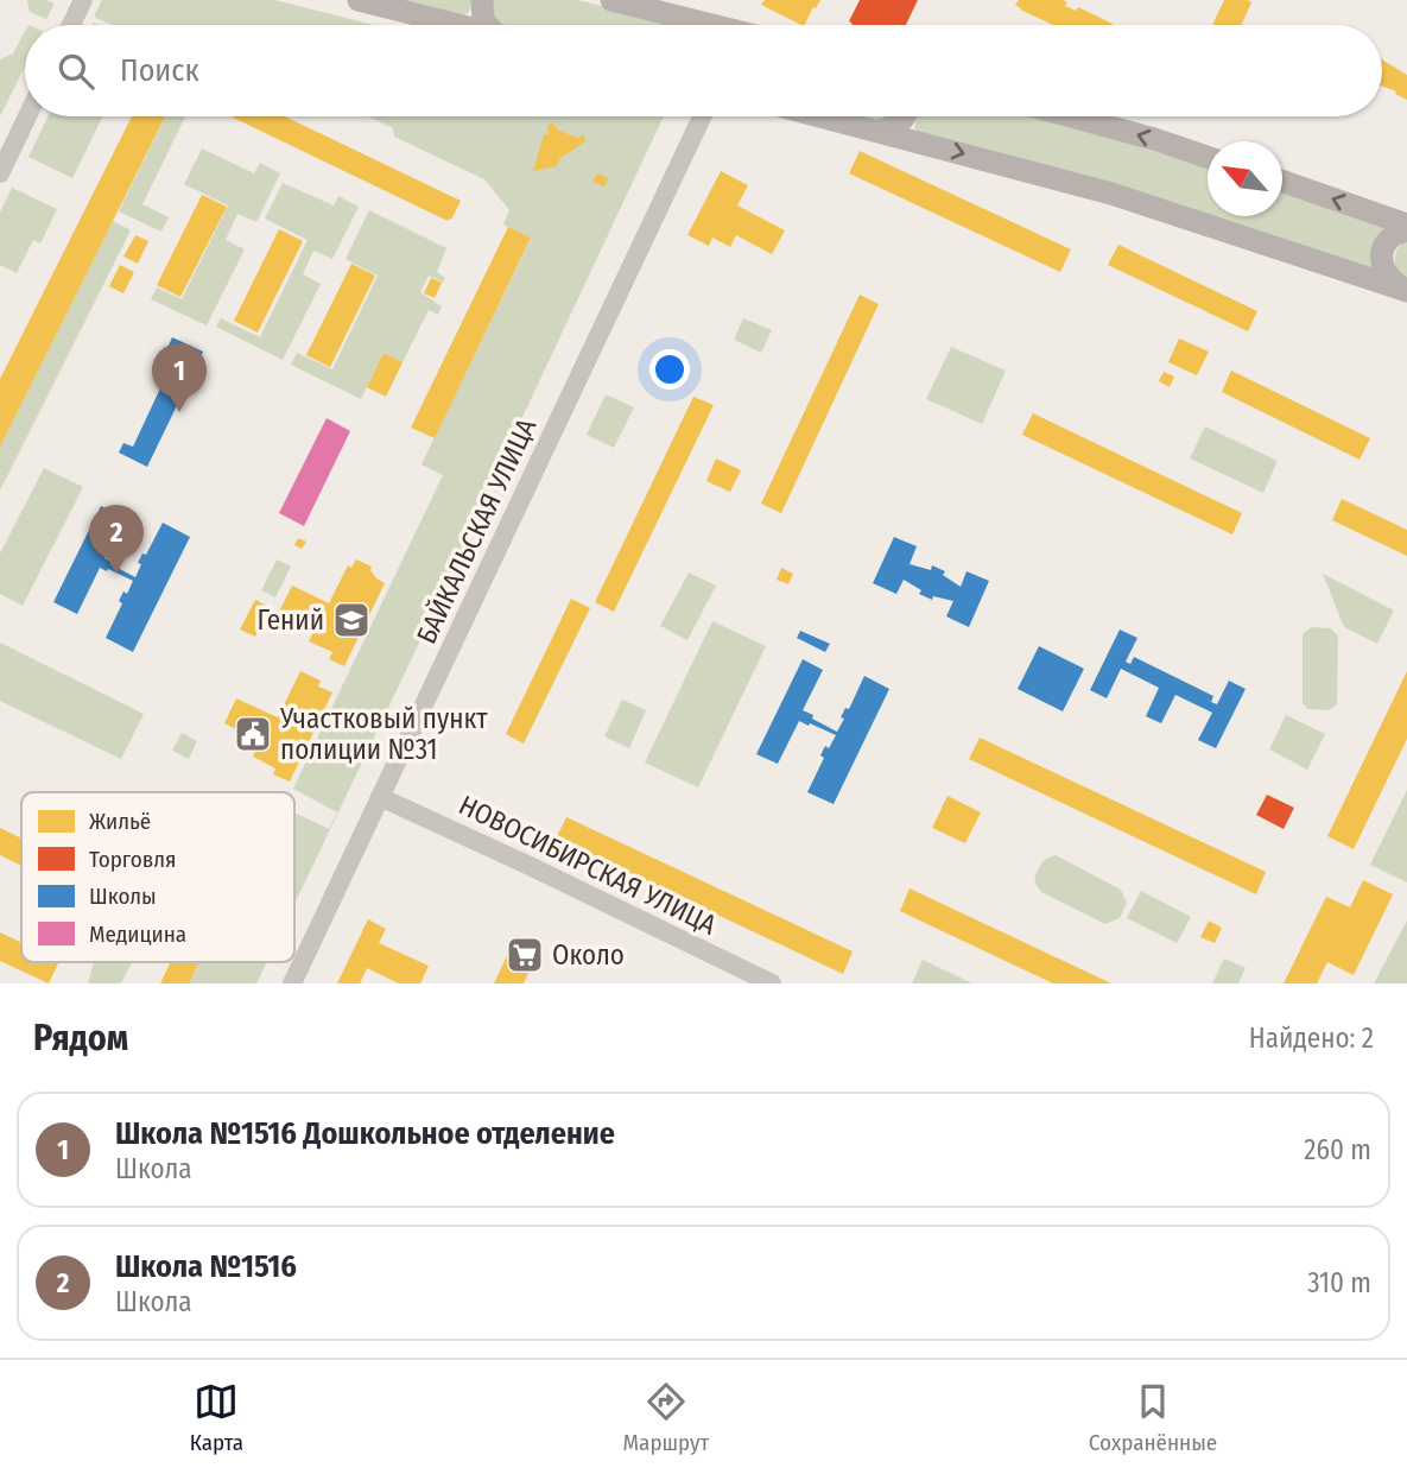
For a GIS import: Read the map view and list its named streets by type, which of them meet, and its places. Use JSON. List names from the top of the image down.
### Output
{
  "streets": {
    "street": ["БАЙКАЛЬСКАЯ УЛИЦА", "НОВОСИБИРСКАЯ УЛИЦА"]
  },
  "crossings": [
    ["БАЙКАЛЬСКАЯ УЛИЦА", "НОВОСИБИРСКАЯ УЛИЦА"]
  ],
  "places": {
    "school or university": ["Гений"],
    "public building": ["Участковый пункт полиции №31"],
    "supermarket": ["Около"]
  },
  "legend": [
    "Жильё",
    "Торговля",
    "Школы",
    "Медицина"
  ],
  "north": "top left",
  "page": {
    "search": "Поиск",
    "pins": ["1", "2"],
    "heading": ["Рядом", "Найдено: 2"],
    "list": [
      {
        "mark": "1",
        "name": "Школа №1516 Дошкольное отделение",
        "note": "Школа",
        "value": "260 m"
      },
      {
        "mark": "2",
        "name": "Школа №1516",
        "note": "Школа",
        "value": "310 m"
      }
    ],
    "nav": ["Карта", "Маршрут", "Сохранённые"]
  }
}
